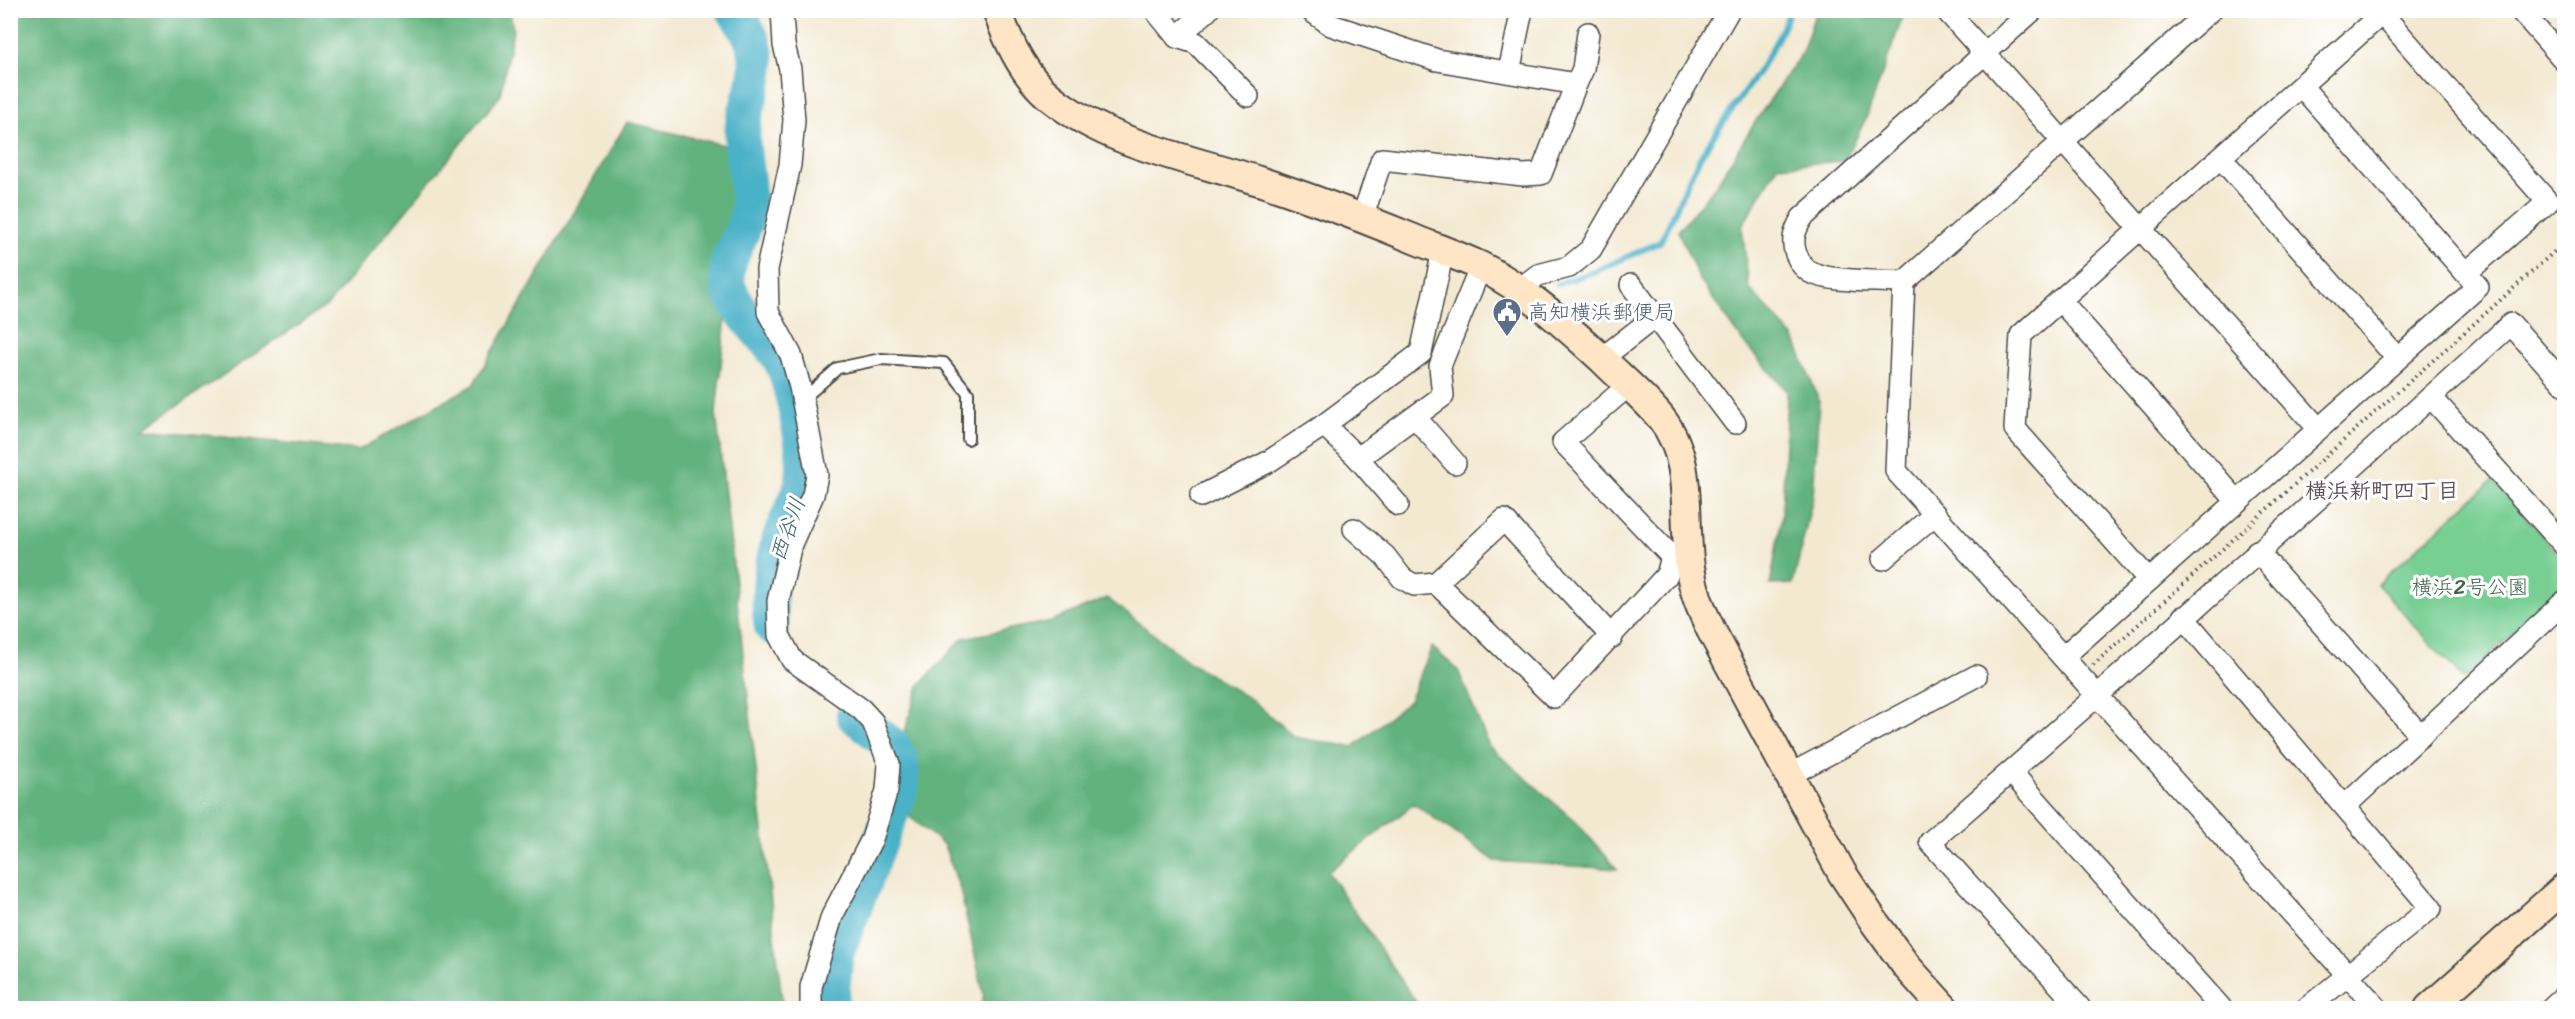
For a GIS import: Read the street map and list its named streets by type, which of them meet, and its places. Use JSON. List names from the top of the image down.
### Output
{
  "districts": ["横浜新町四丁目"],
  "water": ["西谷川"],
  "parks": ["横浜2号公園"],
  "places": {
    "public building": ["高知横浜郵便局"]
  }
}
